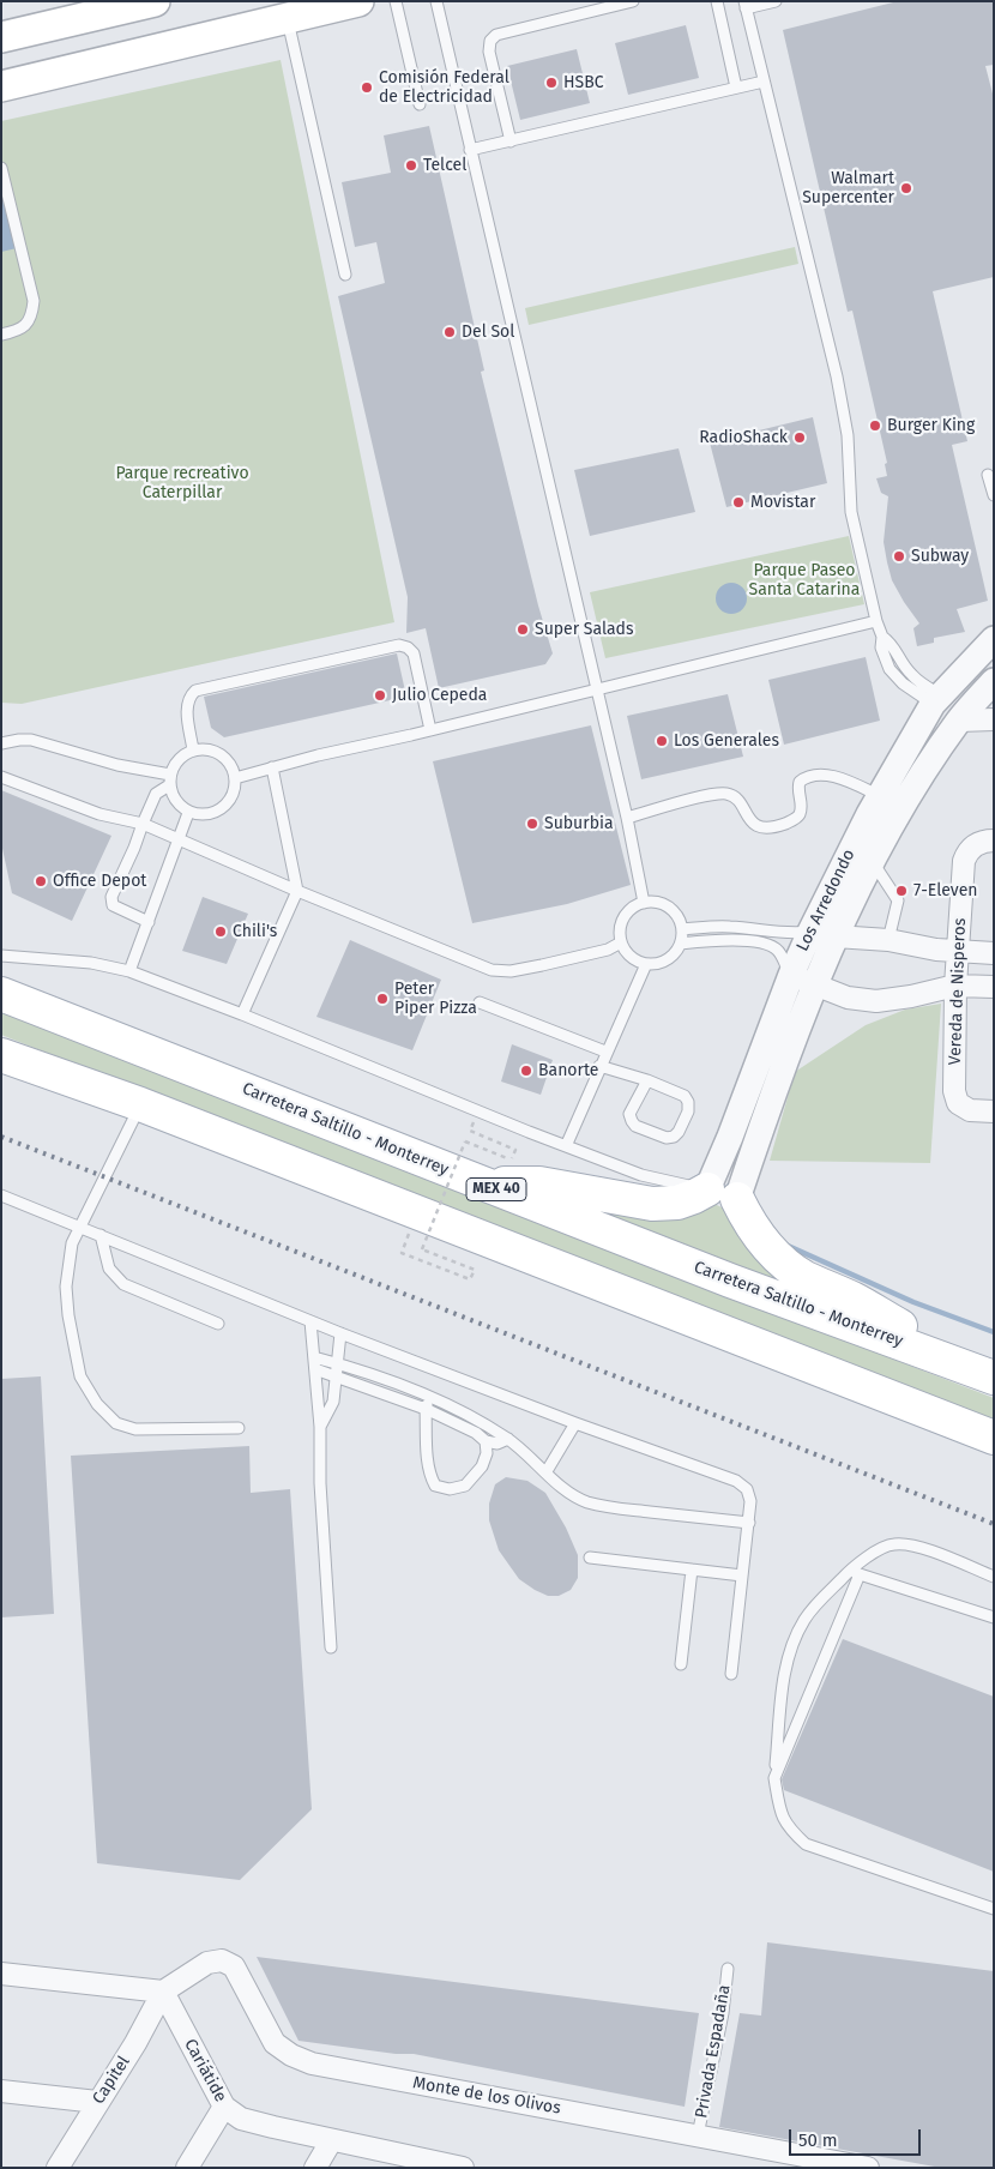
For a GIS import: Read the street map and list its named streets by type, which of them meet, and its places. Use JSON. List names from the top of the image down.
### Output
{
  "streets": {
    "main road": ["Carretera Saltillo - Monterrey", "MEX 40"],
    "street": [
      "Los Arredondo",
      "Vereda de Nisperos",
      "Cariátide",
      "Capitel",
      "Monte de los Olivos"
    ],
    "lane": ["Privada Espadaña"]
  },
  "crossings": [
    ["Privada Espadaña", "Monte de los Olivos"],
    ["Cariátide", "Capitel"],
    ["Cariátide", "Monte de los Olivos"],
    ["Capitel", "Monte de los Olivos"]
  ],
  "parks": ["Parque recreativo Caterpillar", "Parque Paseo Santa Catarina"],
  "places": [
    "HSBC",
    "Comisión Federal de Electricidad",
    "Telcel",
    "Walmart Supercenter",
    "Del Sol",
    "Burger King",
    "RadioShack",
    "Movistar",
    "Subway",
    "Super Salads",
    "Julio Cepeda",
    "Los Generales",
    "Suburbia",
    "Office Depot",
    "7-Eleven",
    "Chili's",
    "Peter Piper Pizza",
    "Banorte"
  ],
  "scale_bar": "50 m"
}
